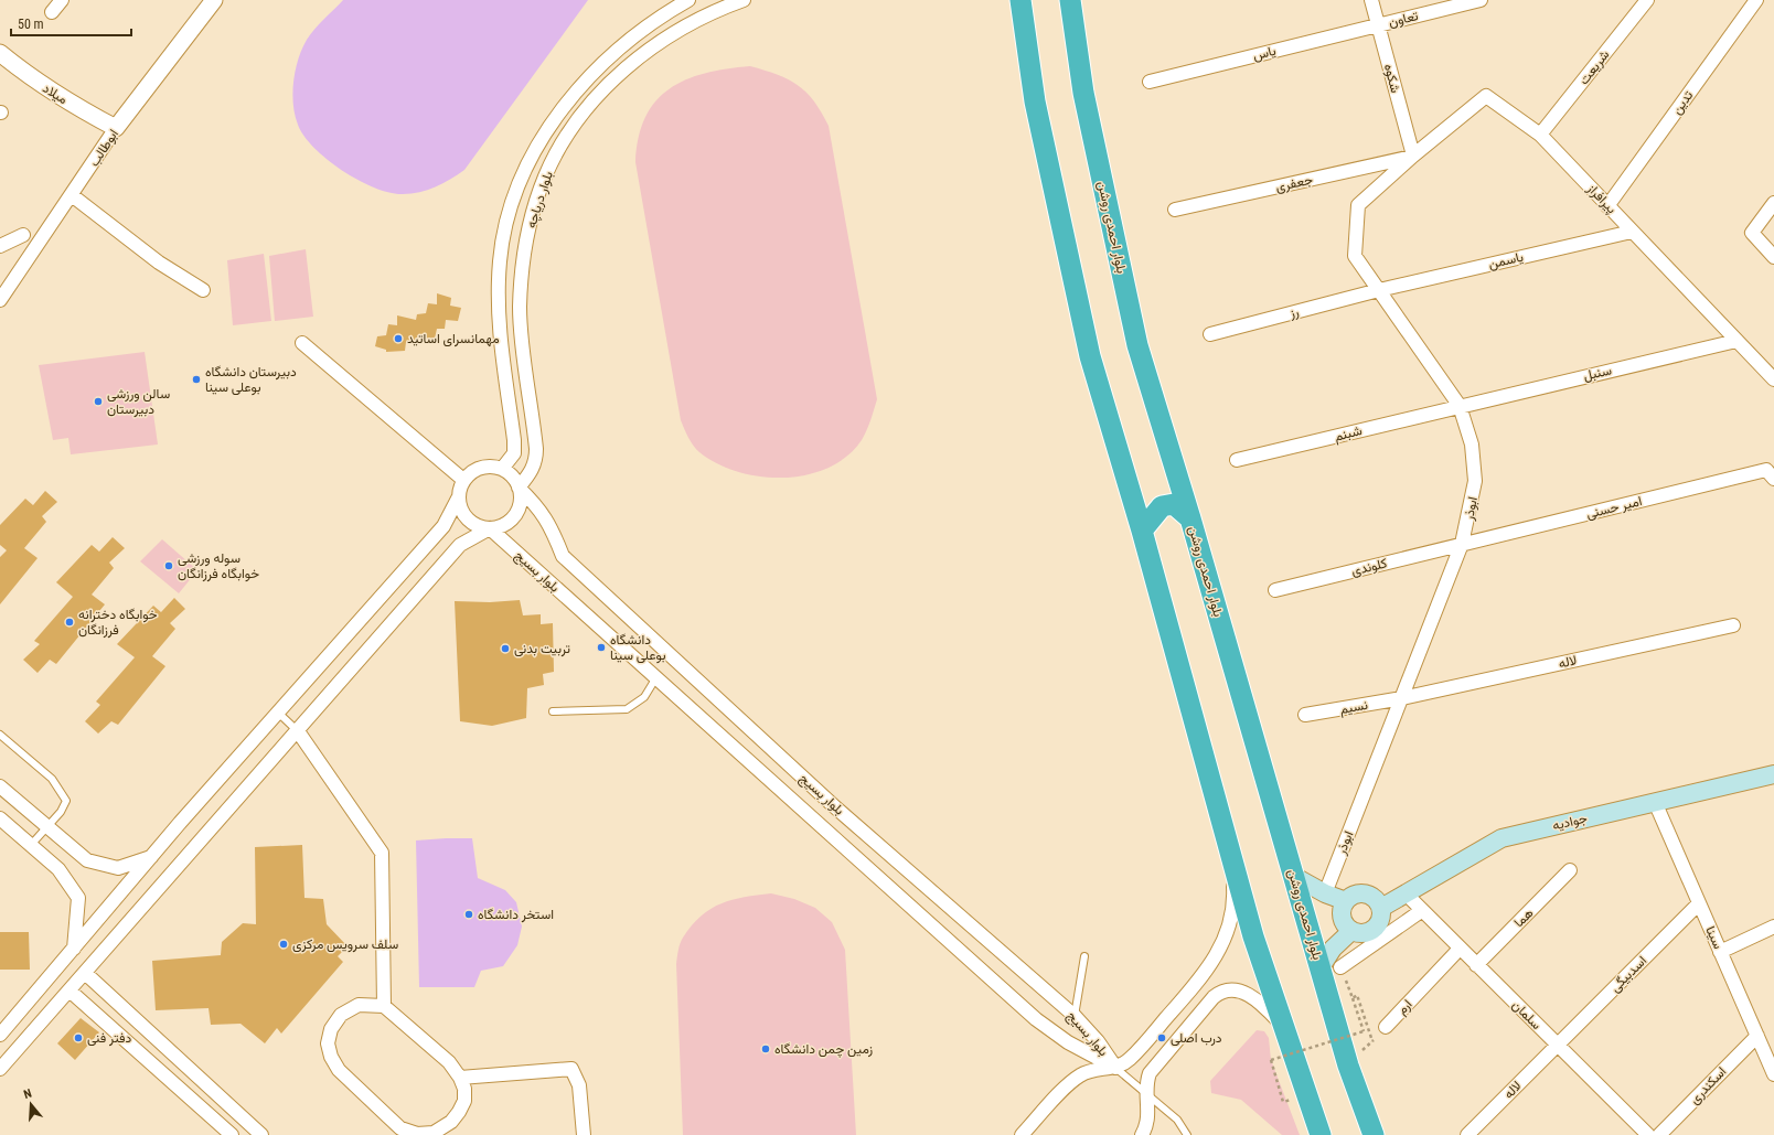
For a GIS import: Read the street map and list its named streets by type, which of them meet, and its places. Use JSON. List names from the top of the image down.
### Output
{
  "streets": {
    "highway": ["بلوار احمدی روشن"],
    "main road": ["جوادیه"],
    "street": [
      "تعاون",
      "یاس",
      "شریعت",
      "شکوه",
      "میلاد",
      "تدین",
      "ابوطالب",
      "جعفری",
      "پیرافراز",
      "بلوار دریاچه",
      "یاسمن",
      "رز",
      "سنبل",
      "شبنم",
      "امیر حسنی",
      "ابوذر",
      "کلوندی",
      "بلوار بسیج",
      "لاله",
      "نسیم",
      "هما",
      "سینا",
      "اسدبیگی",
      "ارم",
      "سلمان",
      "اسکندری"
    ]
  },
  "crossings": [
    ["تعاون", "یاس"],
    ["تعاون", "شکوه"],
    ["یاس", "شکوه"],
    ["شریعت", "پیرافراز"],
    ["شکوه", "جعفری"],
    ["شکوه", "پیرافراز"],
    ["شکوه", "ابوذر"],
    ["میلاد", "ابوطالب"],
    ["تدین", "پیرافراز"],
    ["جعفری", "پیرافراز"],
    ["جعفری", "ابوذر"],
    ["پیرافراز", "یاسمن"],
    ["پیرافراز", "سنبل"],
    ["پیرافراز", "ابوذر"],
    ["بلوار دریاچه", "بلوار بسیج"],
    ["یاسمن", "رز"],
    ["یاسمن", "ابوذر"],
    ["رز", "ابوذر"],
    ["سنبل", "شبنم"],
    ["سنبل", "ابوذر"],
    ["شبنم", "ابوذر"],
    ["امیر حسنی", "ابوذر"],
    ["امیر حسنی", "کلوندی"],
    ["ابوذر", "کلوندی"],
    ["ابوذر", "لاله"],
    ["ابوذر", "نسیم"],
    ["لاله", "نسیم"],
    ["لاله", "اسدبیگی"],
    ["لاله", "سلمان"],
    ["جوادیه", "سینا"],
    ["جوادیه", "سلمان"],
    ["هما", "سلمان"],
    ["سینا", "اسدبیگی"],
    ["سینا", "اسکندری"],
    ["اسدبیگی", "سلمان"],
    ["ارم", "سلمان"]
  ],
  "places": [
    "مهمانسرای اساتید",
    "دبیرستان دانشگاه بوعلی سینا",
    "سالن ورزشی دبیرستان",
    "سوله ورزشی خوابگاه فرزانگان",
    "خوابگاه دخترانه فرزانگان",
    "دانشگاه بوعلی سینا",
    "تربیت بدنی",
    "استخر دانشگاه",
    "سلف سرویس مرکزی",
    "دفتر فنی",
    "درب اصلی",
    "زمین چمن دانشگاه"
  ],
  "scale_bar": "50 m",
  "north": "top"
}
